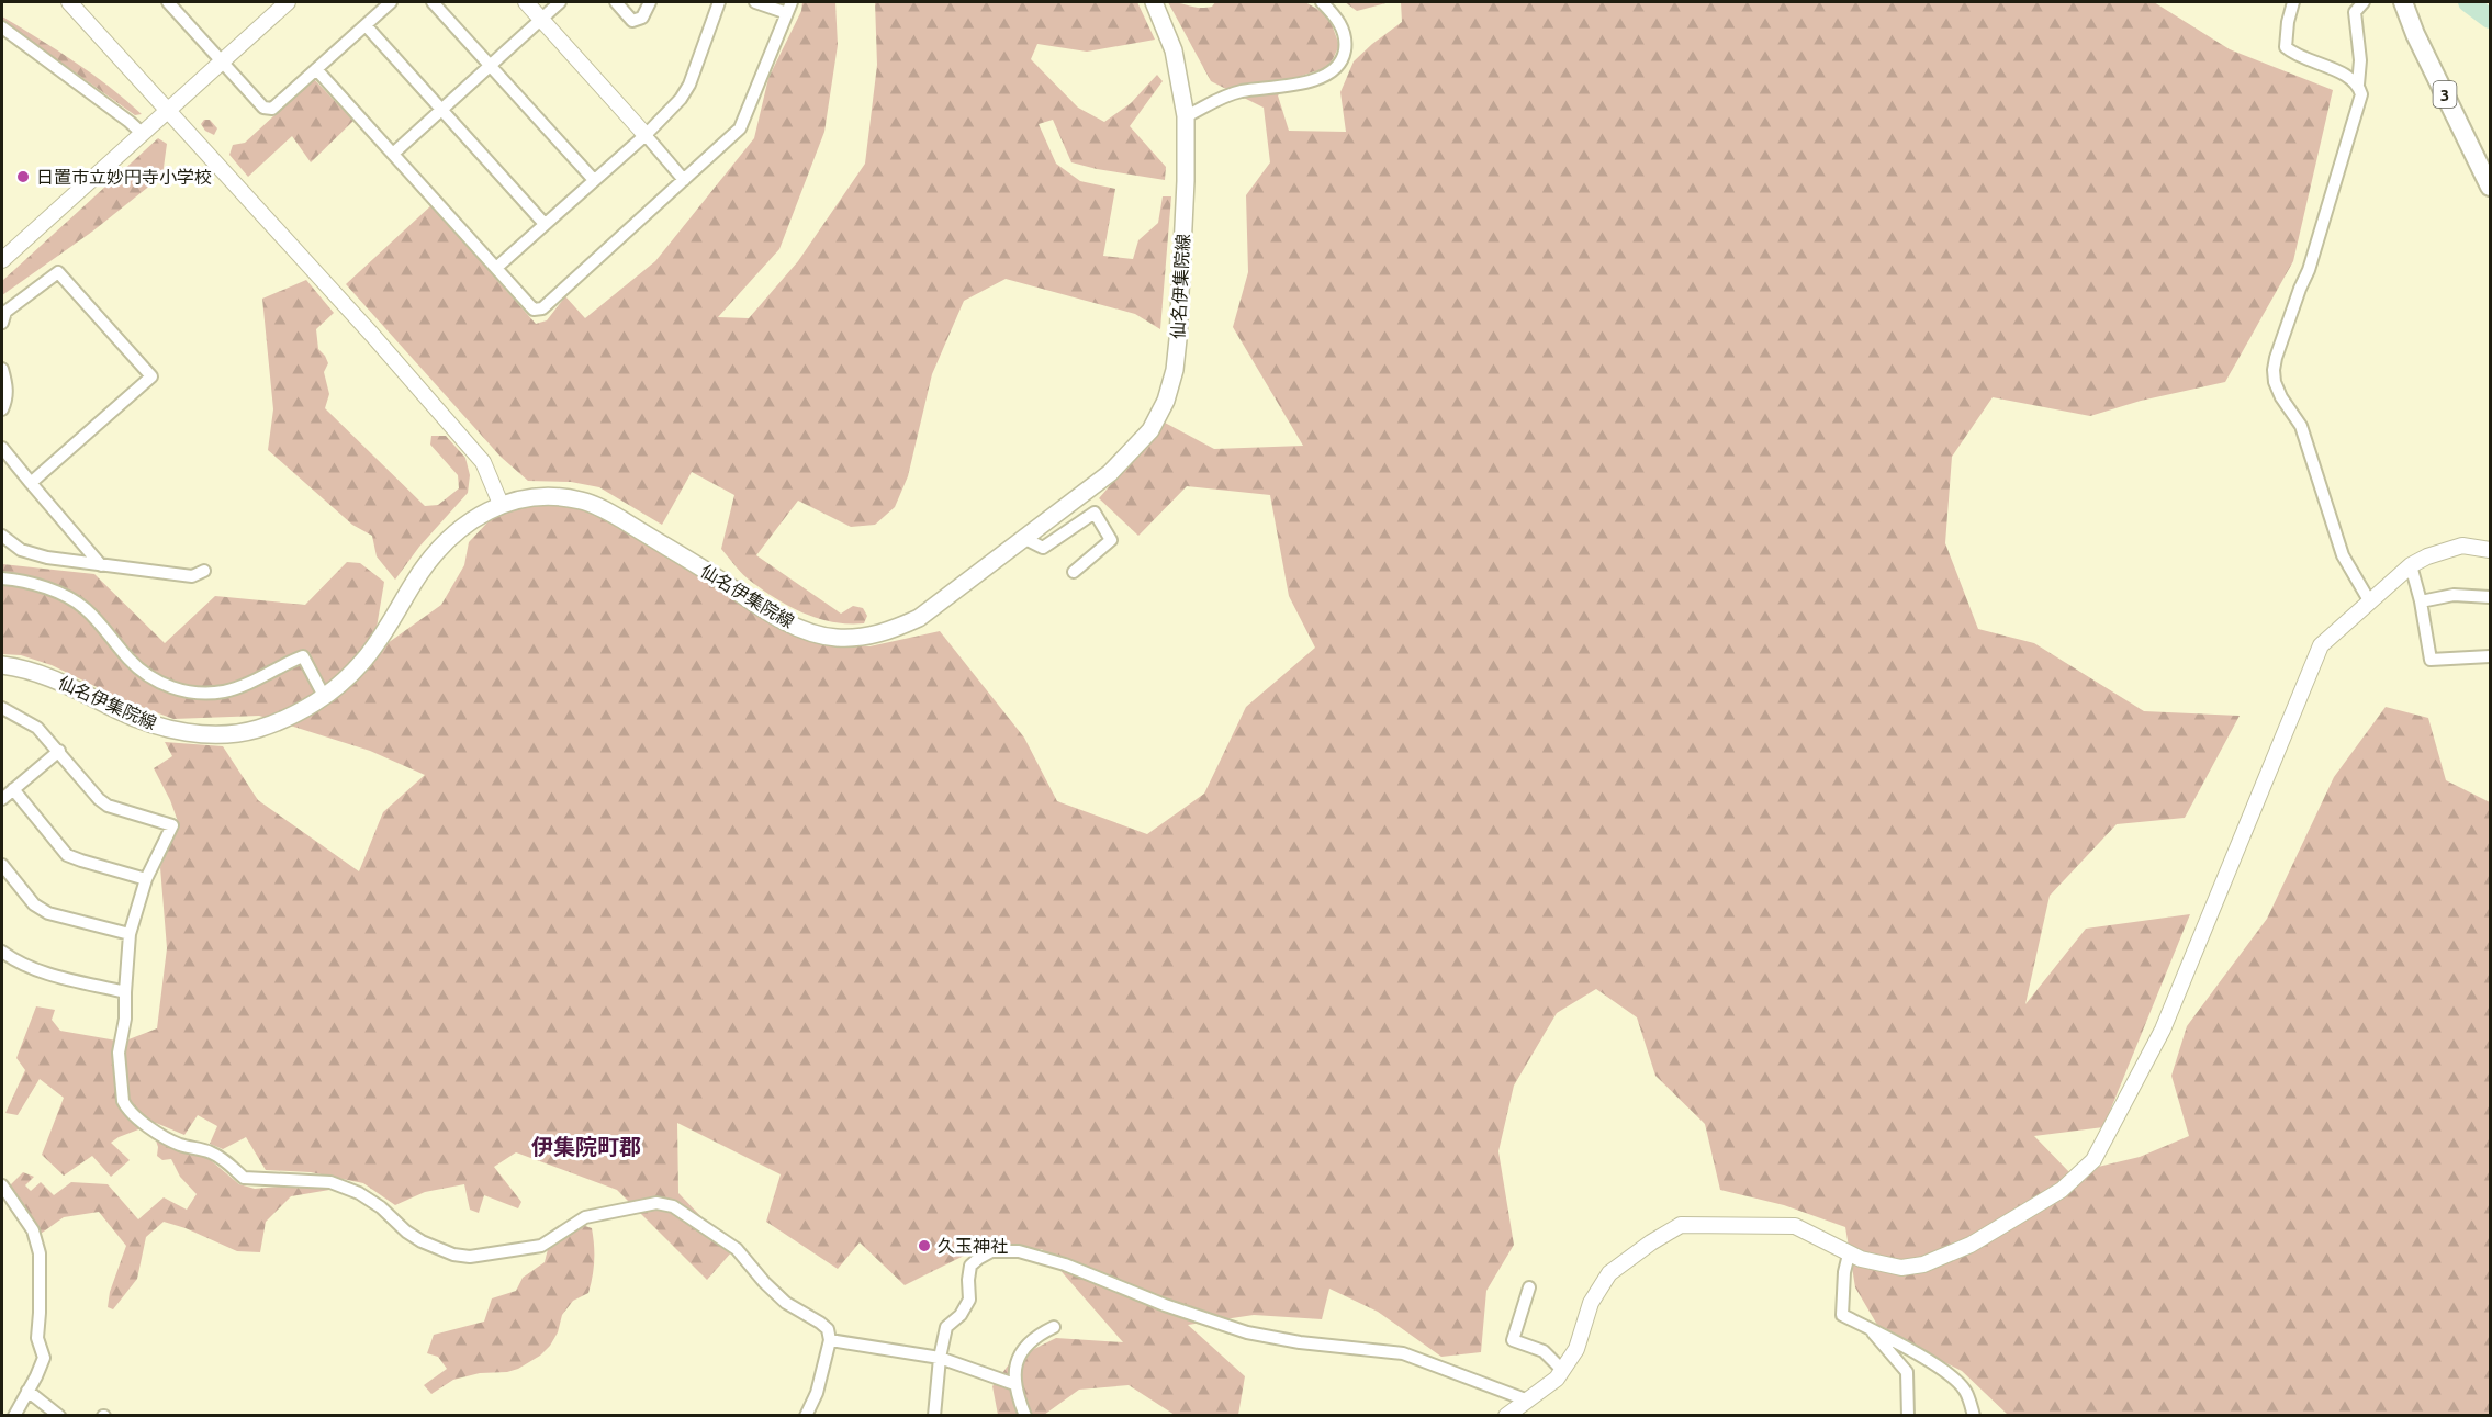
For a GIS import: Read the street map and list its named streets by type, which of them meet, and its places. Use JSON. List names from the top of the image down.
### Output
{
  "streets": {
    "highway": ["3"],
    "main road": ["仙名伊集院線"]
  },
  "districts": ["伊集院町郡"],
  "places": ["日置市立妙円寺小学校", "久玉神社"]
}
